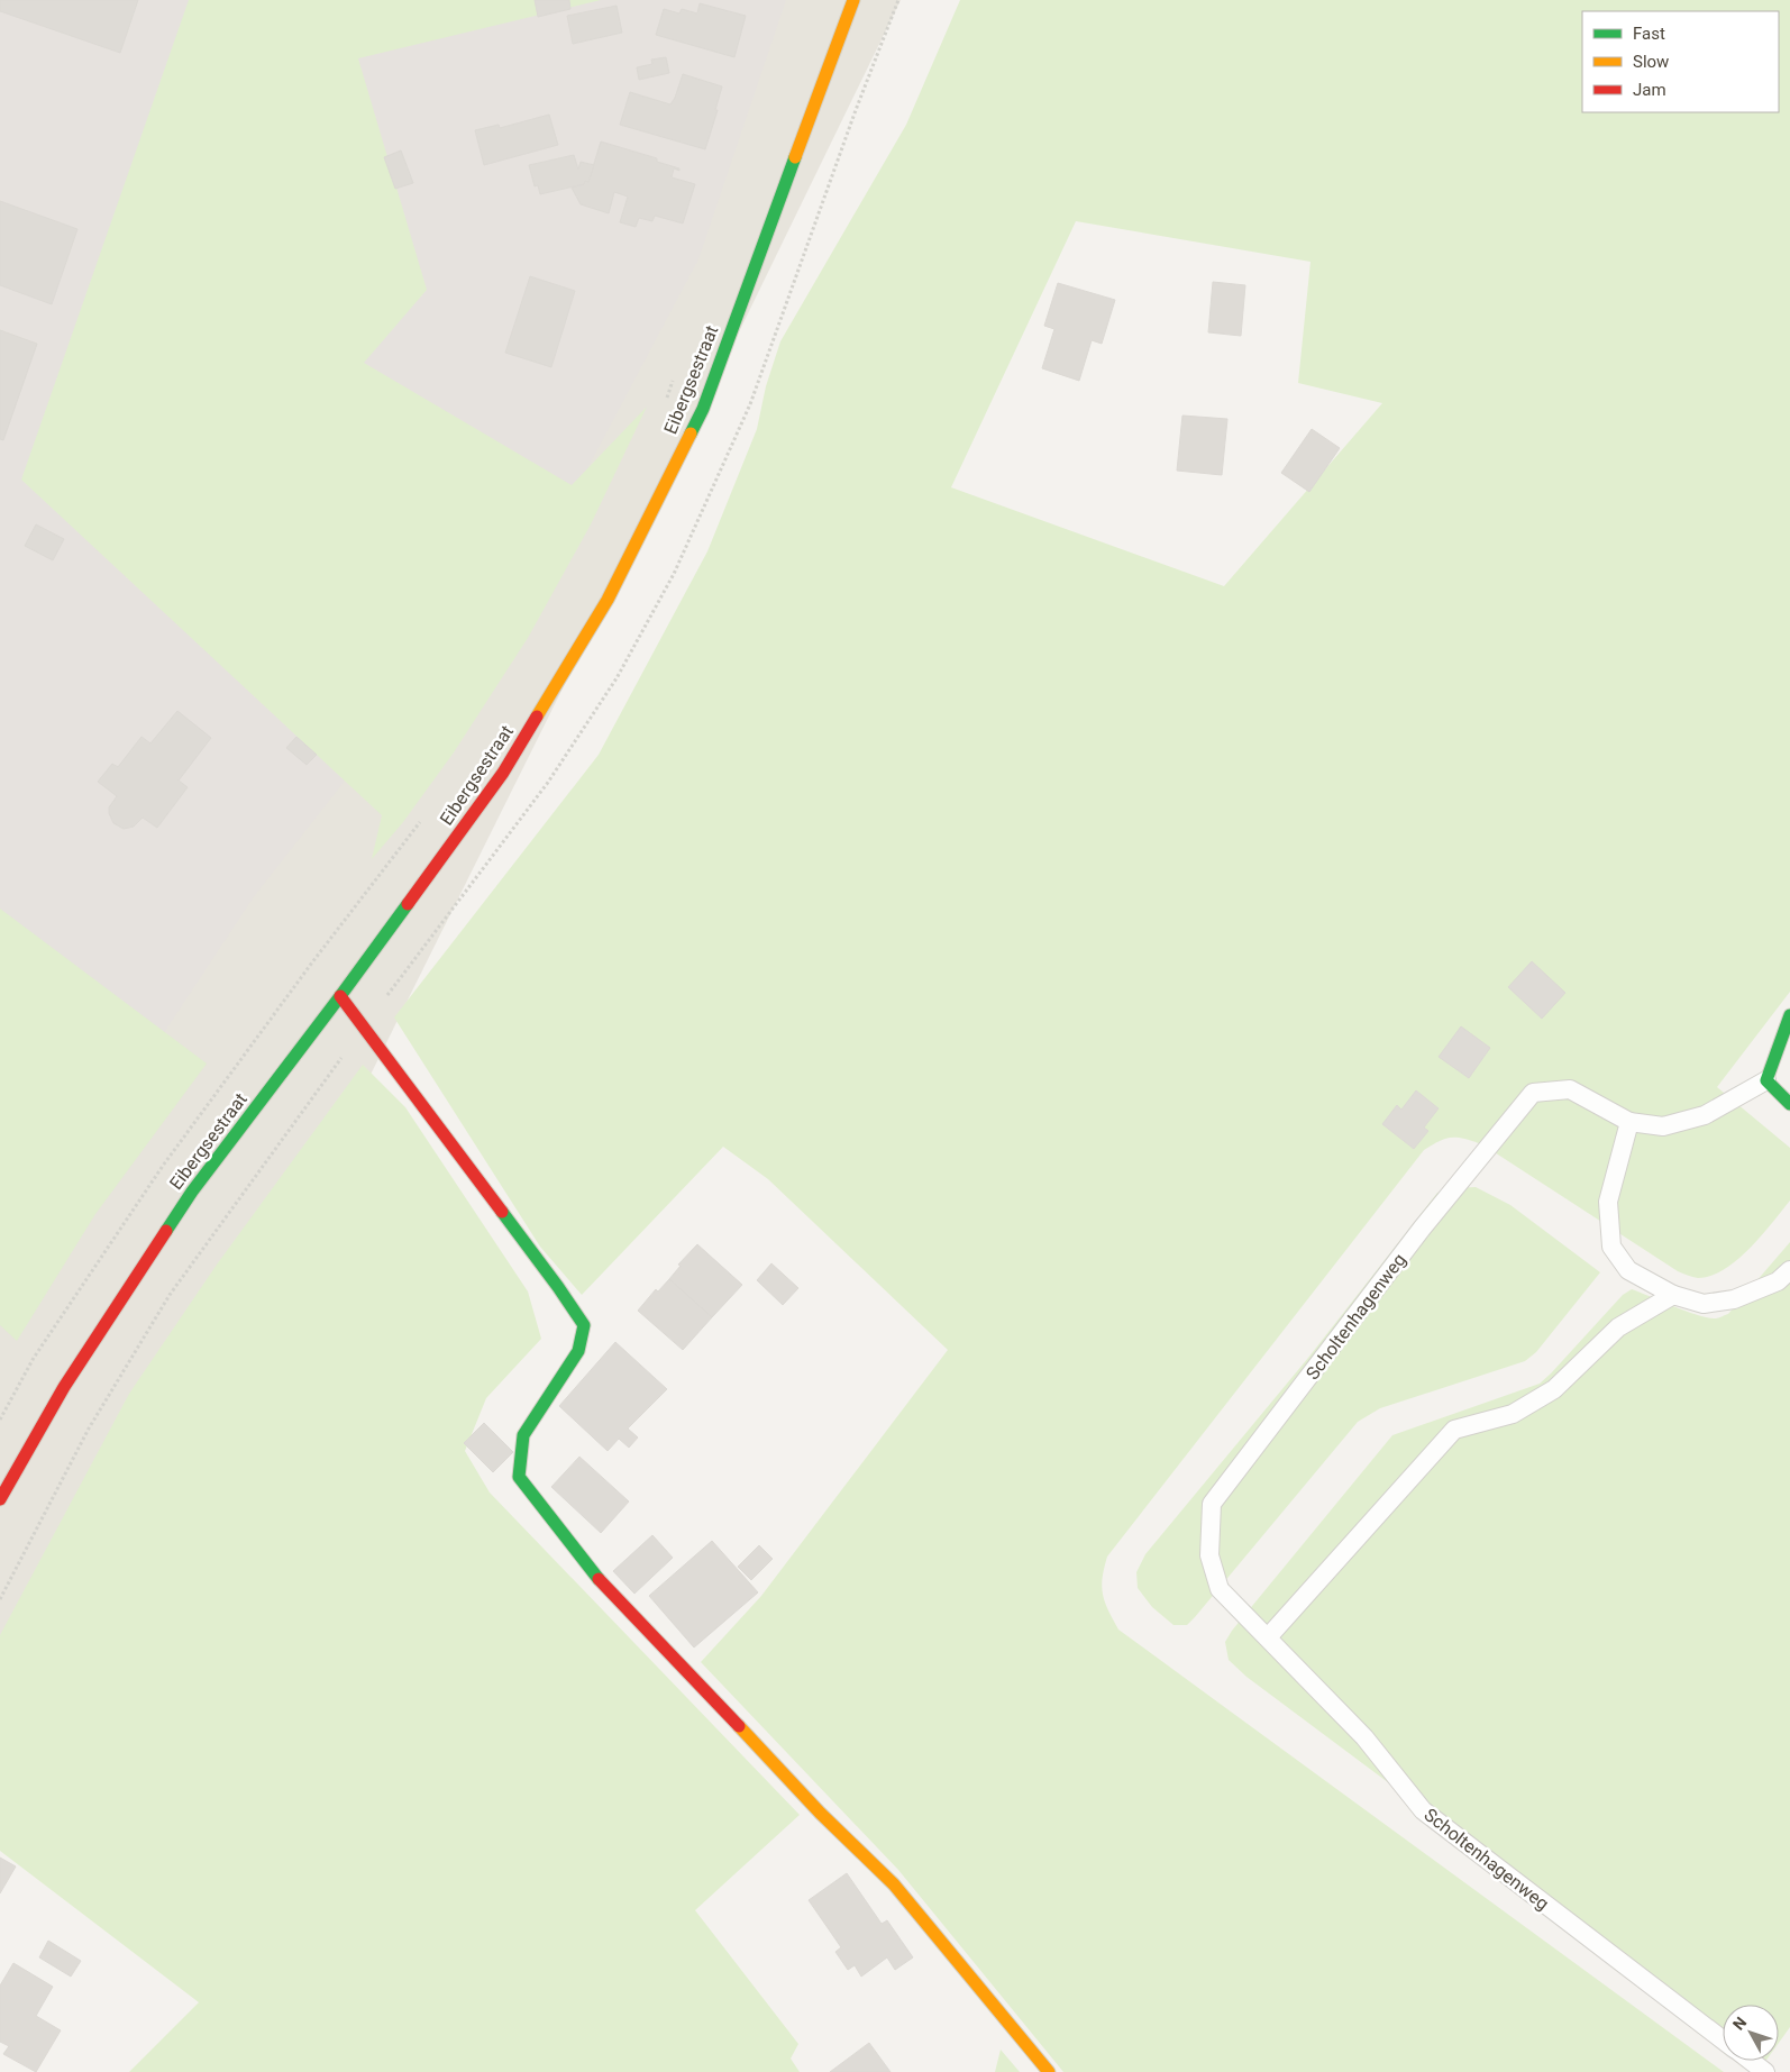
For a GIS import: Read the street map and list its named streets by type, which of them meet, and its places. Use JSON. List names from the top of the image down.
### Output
{
  "streets": {
    "main road": ["Eibergsestraat"],
    "lane": ["Scholtenhagenweg"]
  },
  "legend": ["Fast", "Slow", "Jam"],
  "north": "top left"
}
